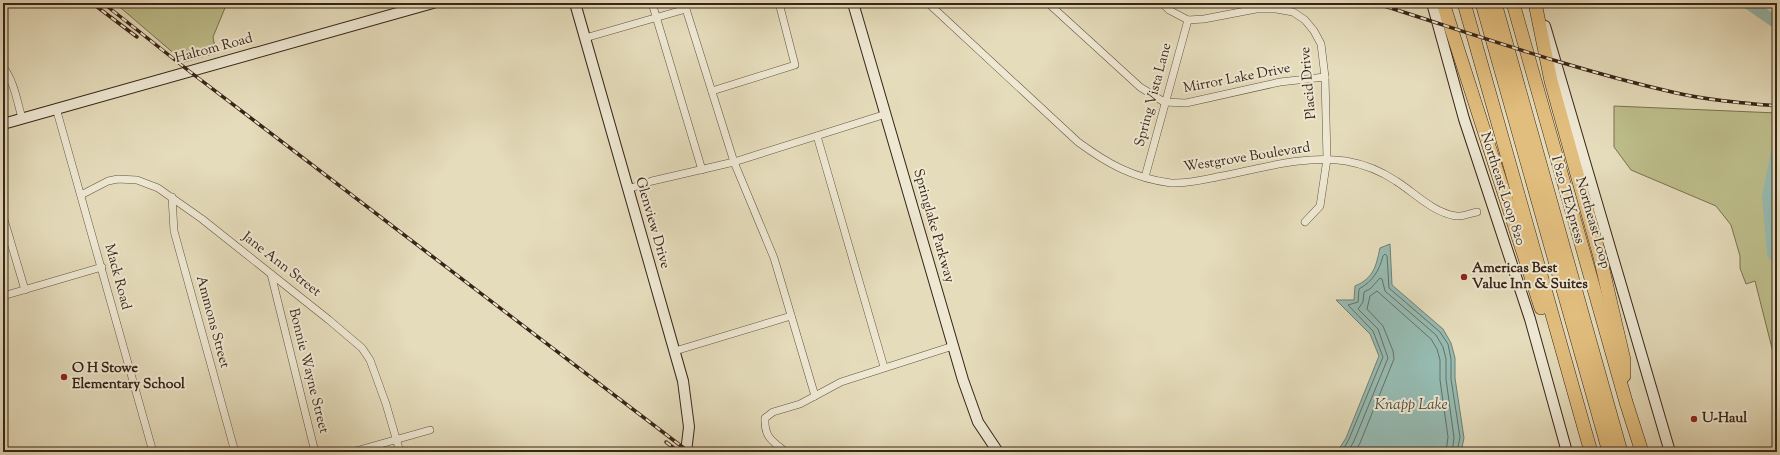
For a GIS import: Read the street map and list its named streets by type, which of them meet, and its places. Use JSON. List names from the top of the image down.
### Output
{
  "streets": {
    "highway": ["I 820 TEXpress", "Northeast Loop"],
    "main road": [
      "Haltom Road",
      "Northeast Loop 820",
      "Glenview Drive",
      "Springlake Parkway"
    ],
    "street": [
      "Mirror Lake Drive",
      "Placid Drive",
      "Spring Vista Lane",
      "Westgrove Boulevard",
      "Jane Ann Street",
      "Mack Road",
      "Ammons Street",
      "Bonnie Wayne Street"
    ]
  },
  "crossings": [
    ["Haltom Road", "Mack Road"],
    ["Mirror Lake Drive", "Placid Drive"],
    ["Mirror Lake Drive", "Spring Vista Lane"],
    ["Placid Drive", "Spring Vista Lane"],
    ["Placid Drive", "Westgrove Boulevard"],
    ["Spring Vista Lane", "Westgrove Boulevard"],
    ["Jane Ann Street", "Mack Road"],
    ["Jane Ann Street", "Ammons Street"],
    ["Jane Ann Street", "Bonnie Wayne Street"]
  ],
  "water": ["Knapp Lake"],
  "places": ["Americas Best Value Inn & Suites", "O H Stowe Elementary School", "U-Haul"]
}
